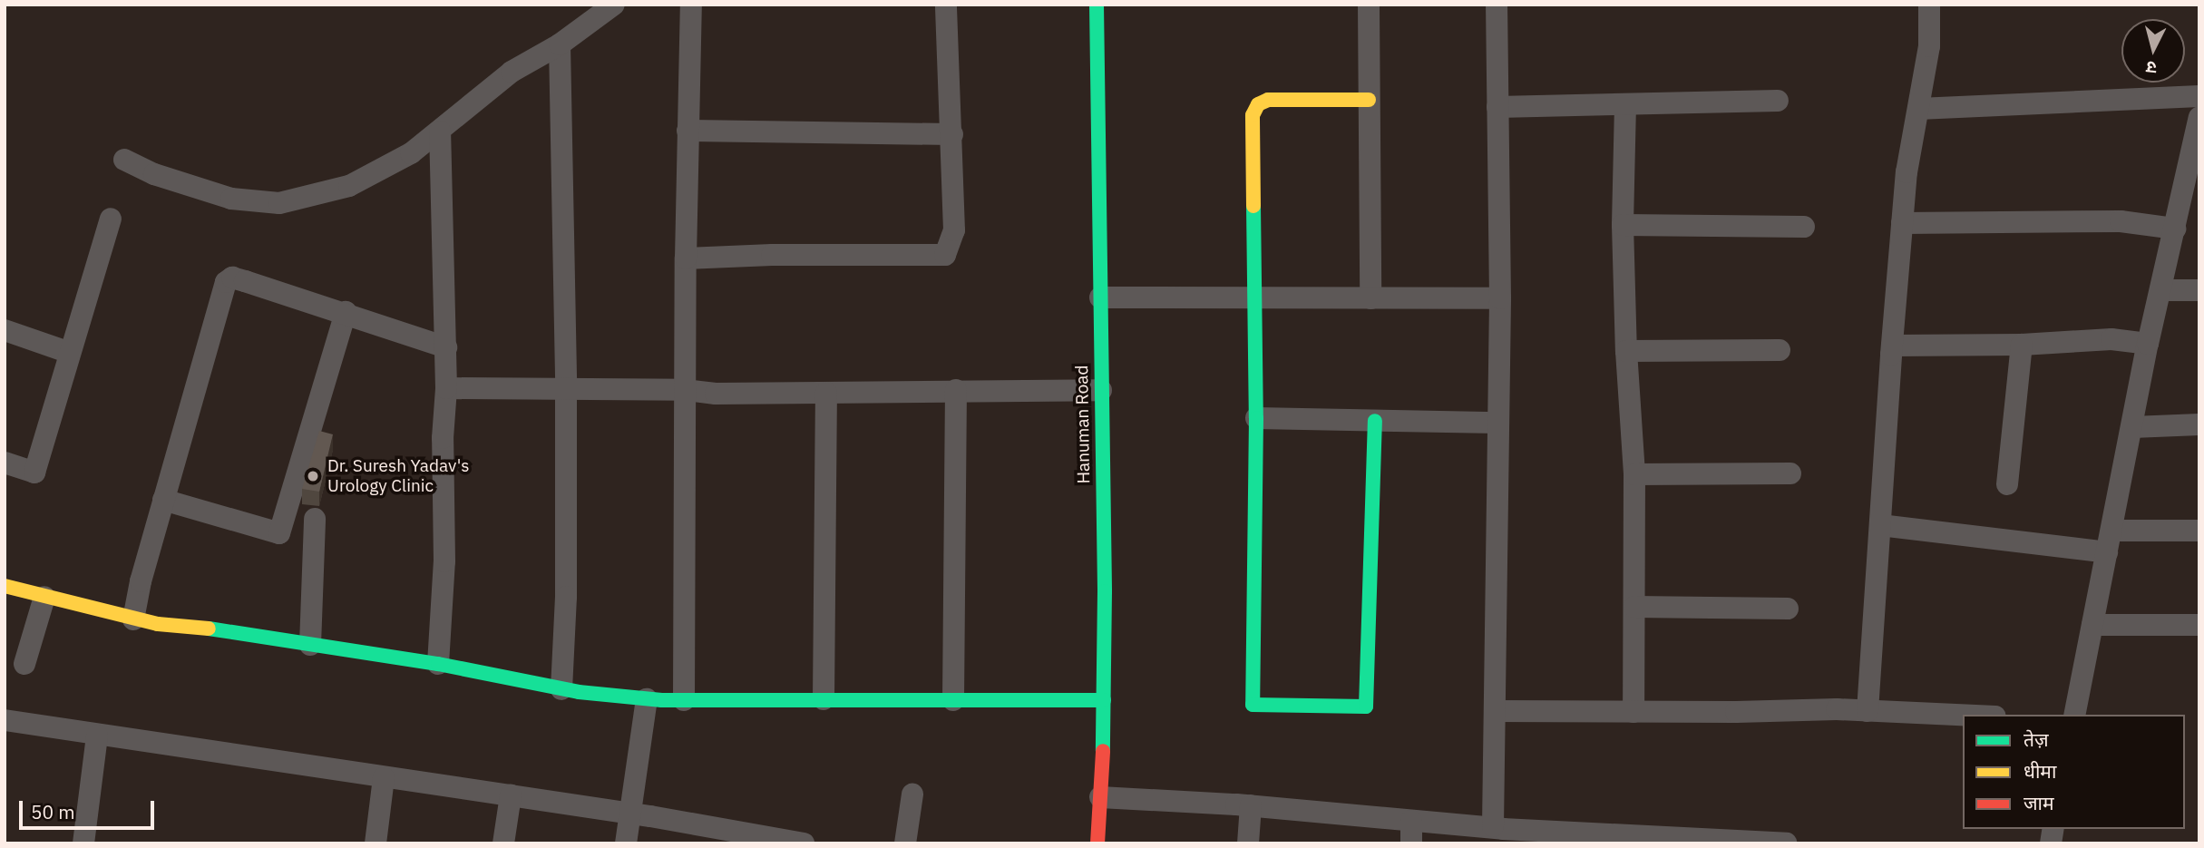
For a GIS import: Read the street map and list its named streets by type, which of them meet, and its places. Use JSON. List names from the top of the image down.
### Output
{
  "streets": {
    "street": ["Hanuman Road"]
  },
  "places": ["Dr. Suresh Yadav's Urology Clinic"],
  "legend": ["तेज़", "धीमा", "जाम"],
  "scale_bar": "50 m",
  "north": "bottom"
}
